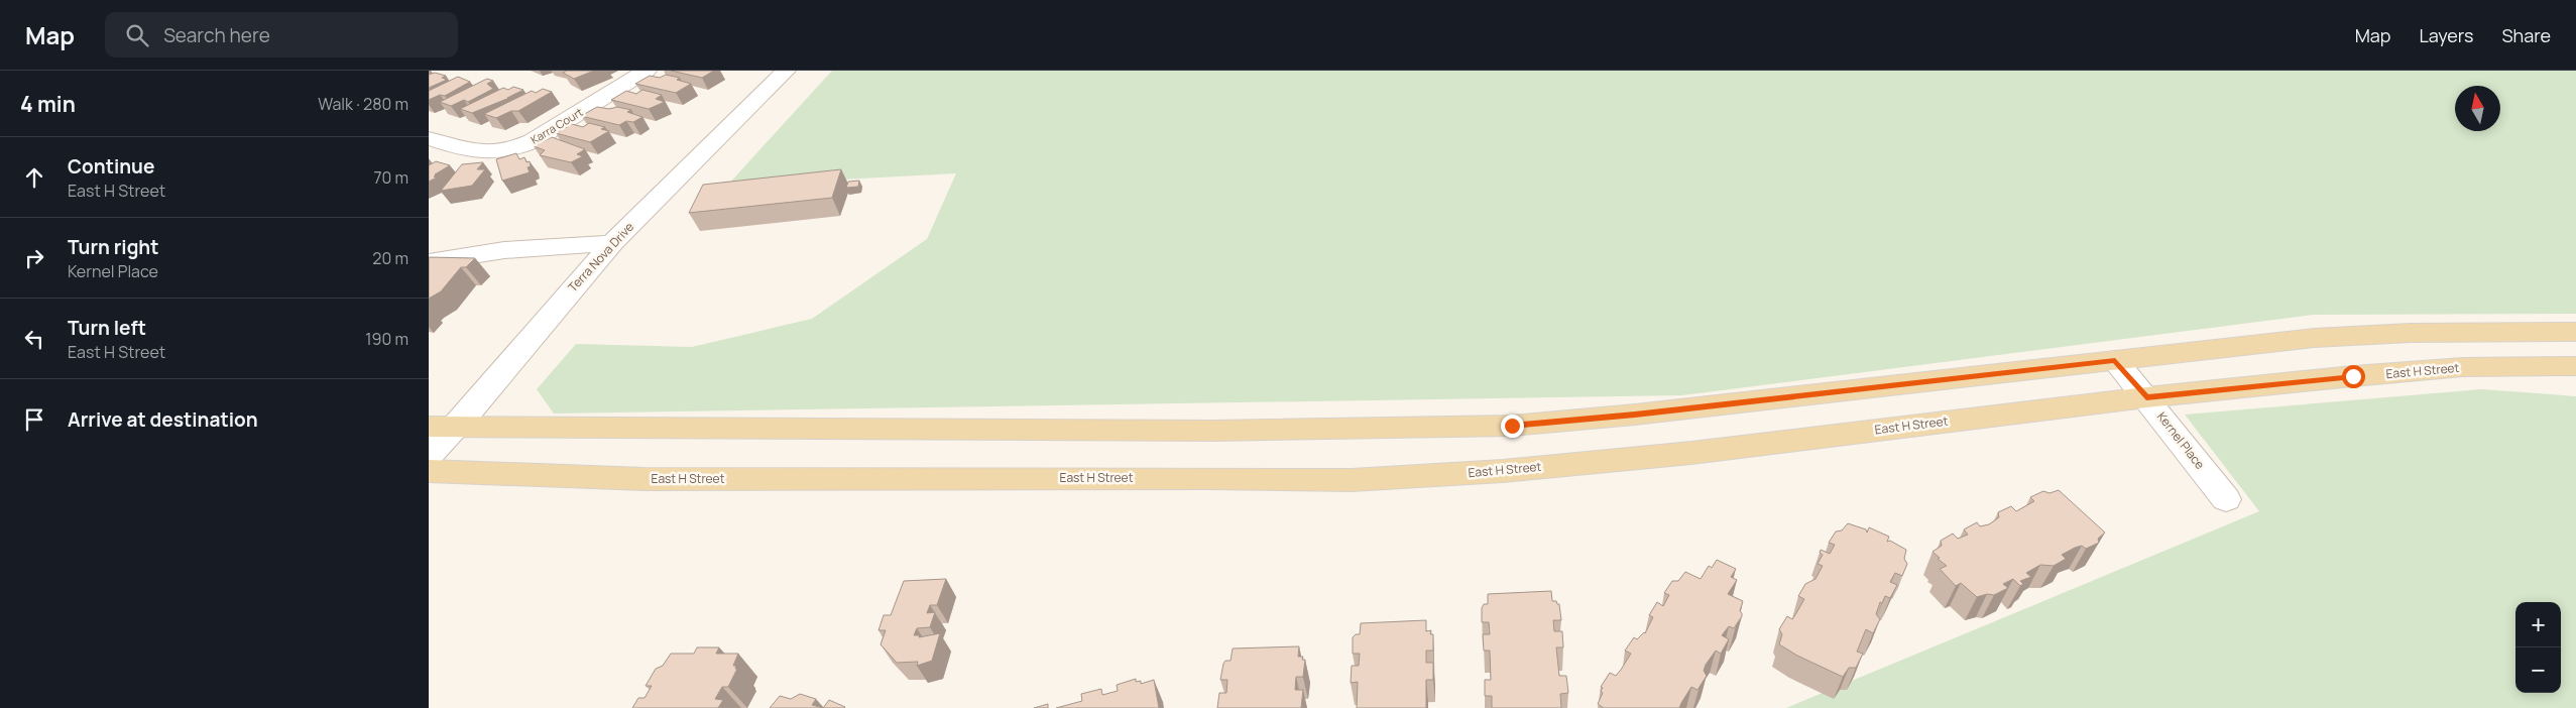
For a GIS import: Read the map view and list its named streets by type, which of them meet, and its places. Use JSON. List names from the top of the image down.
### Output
{
  "streets": {
    "main road": ["East H Street"],
    "street": ["Karra Court", "Terra Nova Drive", "Kernel Place"]
  },
  "crossings": [
    ["East H Street", "Kernel Place"]
  ],
  "north": "top",
  "page": {
    "header": "Map",
    "search": "Search here",
    "nav": ["Map", "Layers", "Share"],
    "heading": ["4 min", "Walk · 280 m"],
    "list": [
      ["Continue", "East H Street", "70 m"],
      ["Turn right", "Kernel Place", "20 m"],
      ["Turn left", "East H Street", "190 m"],
      "Arrive at destination"
    ],
    "map_buttons": ["+", "−"]
  }
}
